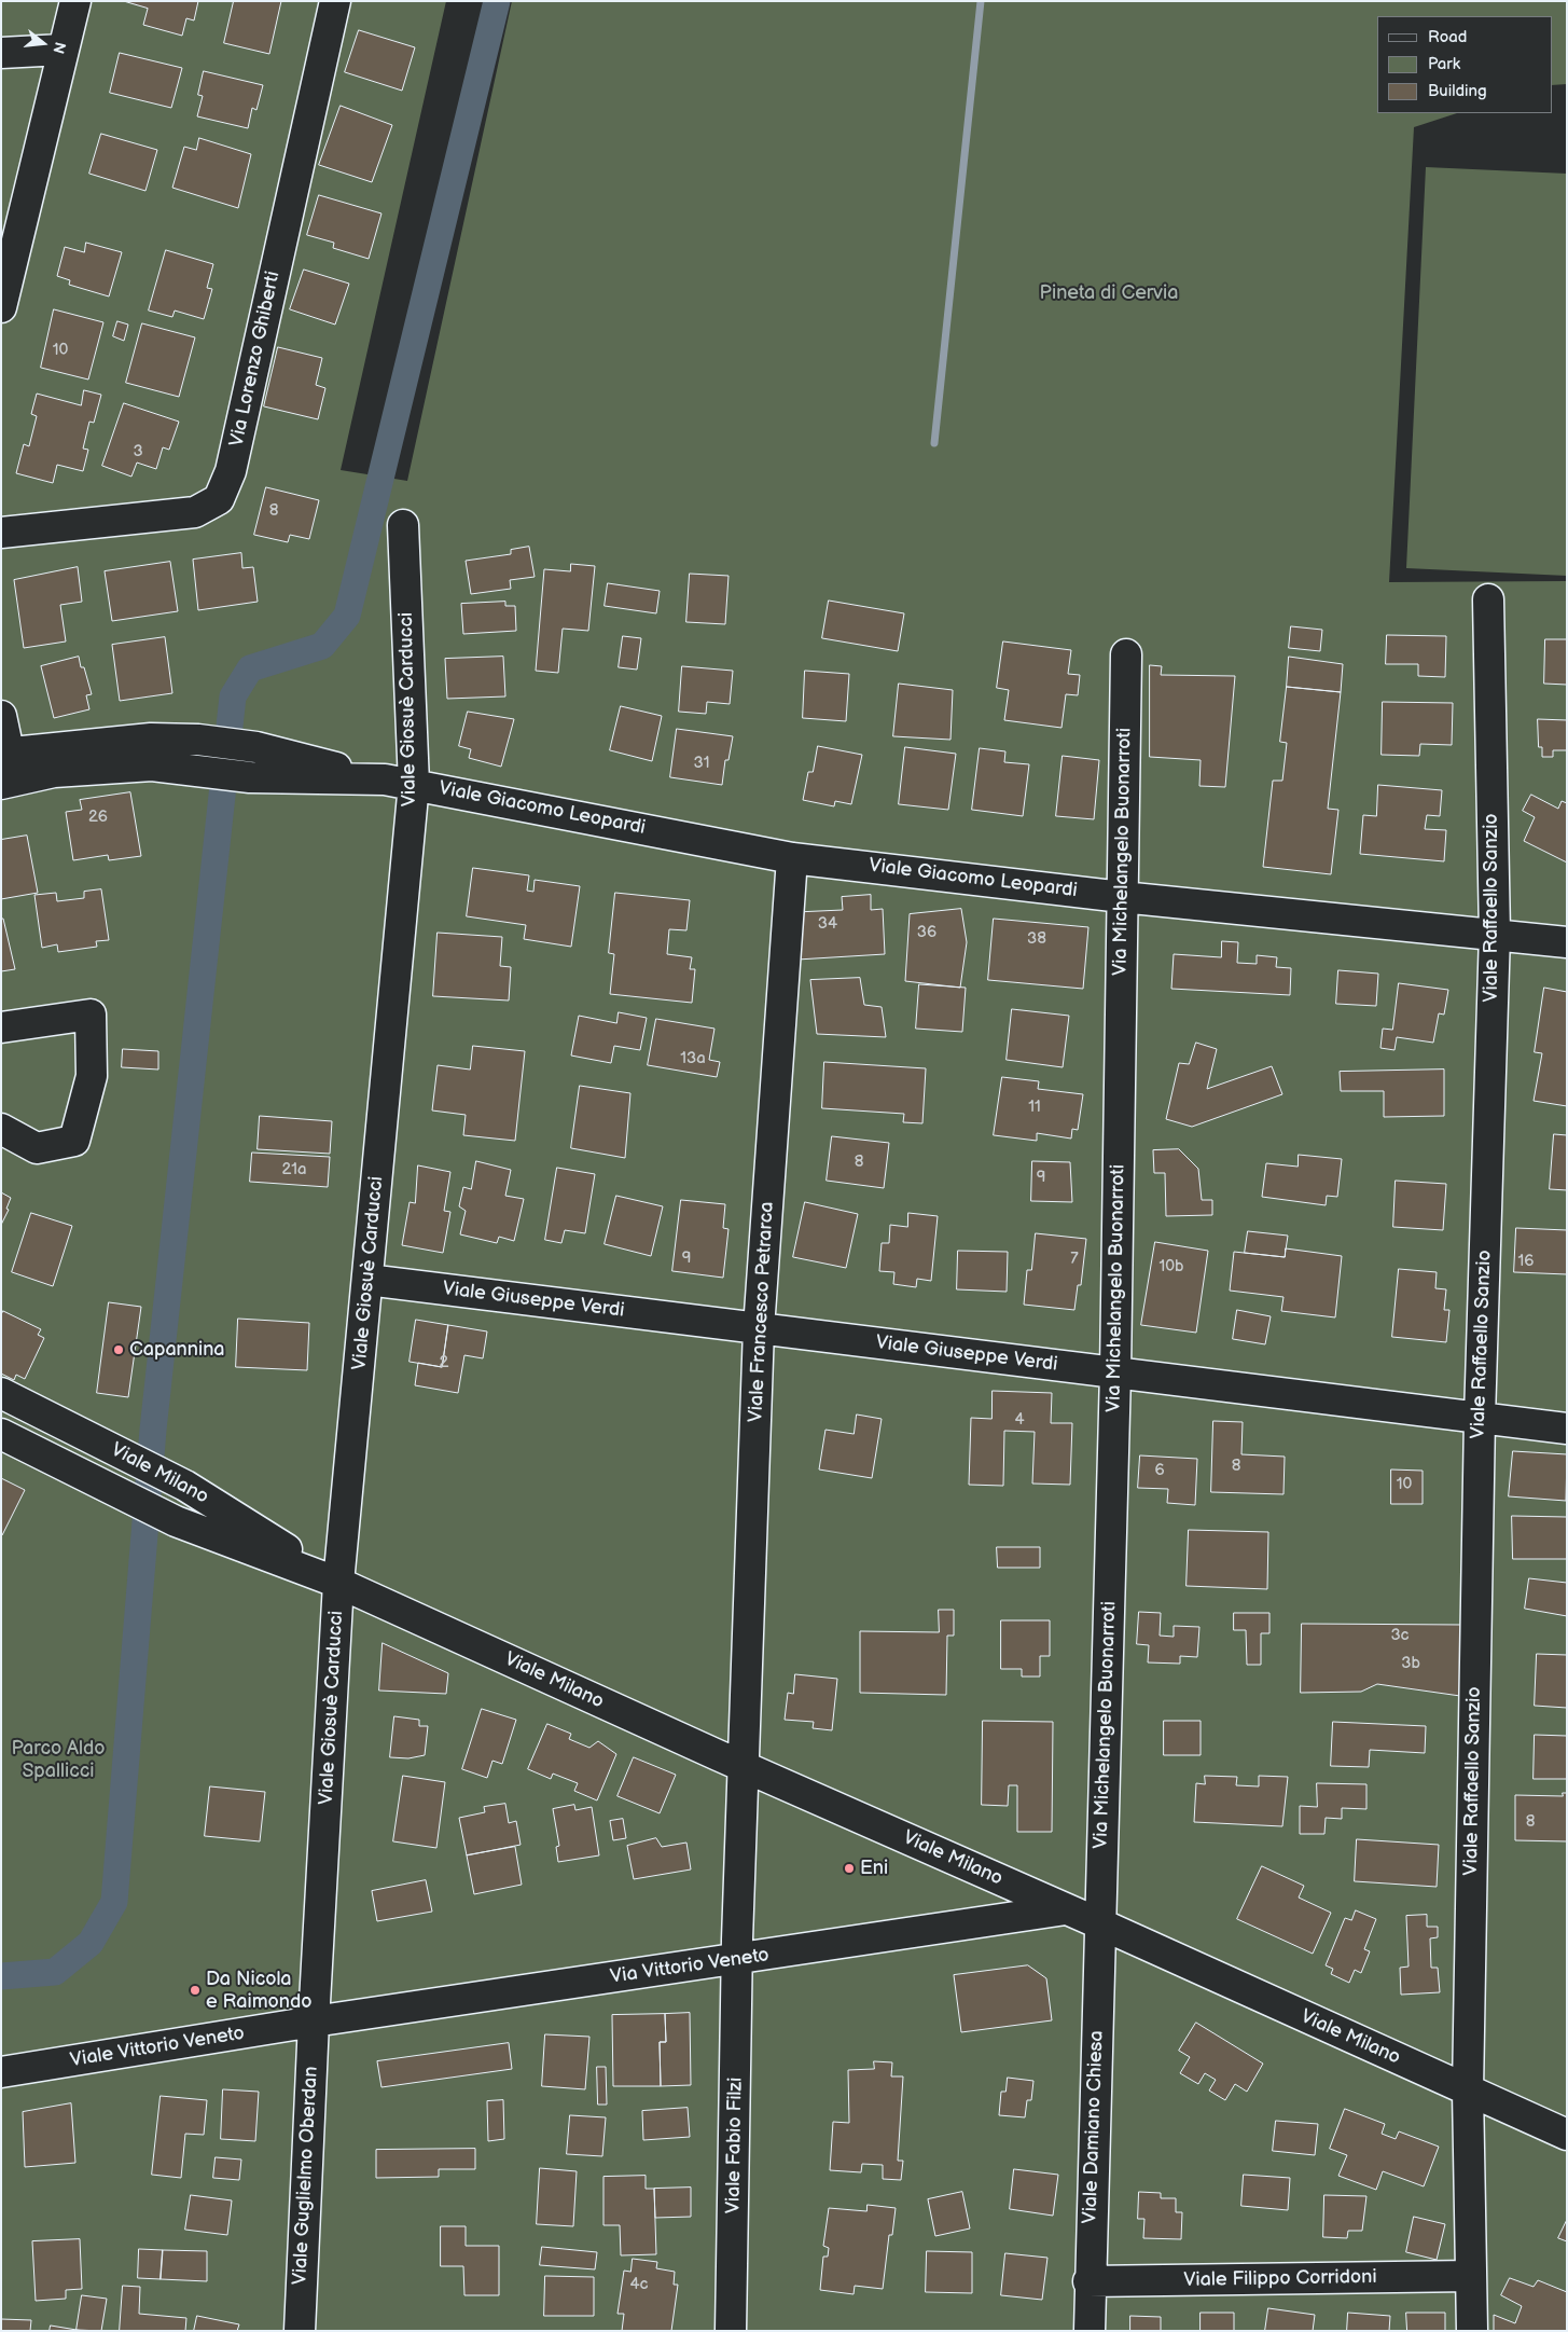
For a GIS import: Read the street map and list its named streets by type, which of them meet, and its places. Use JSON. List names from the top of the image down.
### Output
{
  "streets": {
    "street": [
      "Via Lorenzo Ghiberti",
      "Viale Giosuè Carducci",
      "Viale Giacomo Leopardi",
      "Via Michelangelo Buonarroti",
      "Viale Raffaello Sanzio",
      "Viale Giuseppe Verdi",
      "Viale Francesco Petrarca",
      "Viale Milano",
      "Via Vittorio Veneto",
      "Viale Vittorio Veneto",
      "Viale Damiano Chiesa",
      "Viale Fabio Filzi",
      "Viale Guglielmo Oberdan",
      "Viale Filippo Corridoni"
    ]
  },
  "crossings": [
    ["Viale Giosuè Carducci", "Viale Giacomo Leopardi"],
    ["Viale Giosuè Carducci", "Viale Giuseppe Verdi"],
    ["Viale Giosuè Carducci", "Viale Milano"],
    ["Viale Giosuè Carducci", "Via Vittorio Veneto"],
    ["Viale Giosuè Carducci", "Viale Vittorio Veneto"],
    ["Viale Giosuè Carducci", "Viale Guglielmo Oberdan"],
    ["Viale Giacomo Leopardi", "Via Michelangelo Buonarroti"],
    ["Viale Giacomo Leopardi", "Viale Raffaello Sanzio"],
    ["Viale Giacomo Leopardi", "Viale Francesco Petrarca"],
    ["Via Michelangelo Buonarroti", "Viale Giuseppe Verdi"],
    ["Via Michelangelo Buonarroti", "Viale Milano"],
    ["Via Michelangelo Buonarroti", "Viale Damiano Chiesa"],
    ["Viale Raffaello Sanzio", "Viale Giuseppe Verdi"],
    ["Viale Raffaello Sanzio", "Viale Milano"],
    ["Viale Raffaello Sanzio", "Viale Filippo Corridoni"],
    ["Viale Giuseppe Verdi", "Viale Francesco Petrarca"],
    ["Viale Francesco Petrarca", "Viale Milano"],
    ["Viale Francesco Petrarca", "Via Vittorio Veneto"],
    ["Viale Francesco Petrarca", "Viale Fabio Filzi"],
    ["Viale Milano", "Via Vittorio Veneto"],
    ["Viale Milano", "Viale Damiano Chiesa"],
    ["Via Vittorio Veneto", "Viale Vittorio Veneto"],
    ["Via Vittorio Veneto", "Viale Fabio Filzi"],
    ["Via Vittorio Veneto", "Viale Guglielmo Oberdan"],
    ["Viale Vittorio Veneto", "Viale Guglielmo Oberdan"],
    ["Viale Damiano Chiesa", "Viale Filippo Corridoni"]
  ],
  "parks": ["Pineta di Cervia", "Parco Aldo Spallicci"],
  "places": ["Capannina", "Eni", "Da Nicola e Raimondo"],
  "house_numbers": [
    "10",
    "3",
    "8",
    "31",
    "26",
    "34",
    "36",
    "38",
    "13a",
    "11",
    "8",
    "21a",
    "9",
    "9",
    "7",
    "16",
    "10b",
    "2",
    "4",
    "8",
    "6",
    "10",
    "3c",
    "3b",
    "8",
    "4c"
  ],
  "legend": ["Road", "Park", "Building"],
  "north": "right"
}
